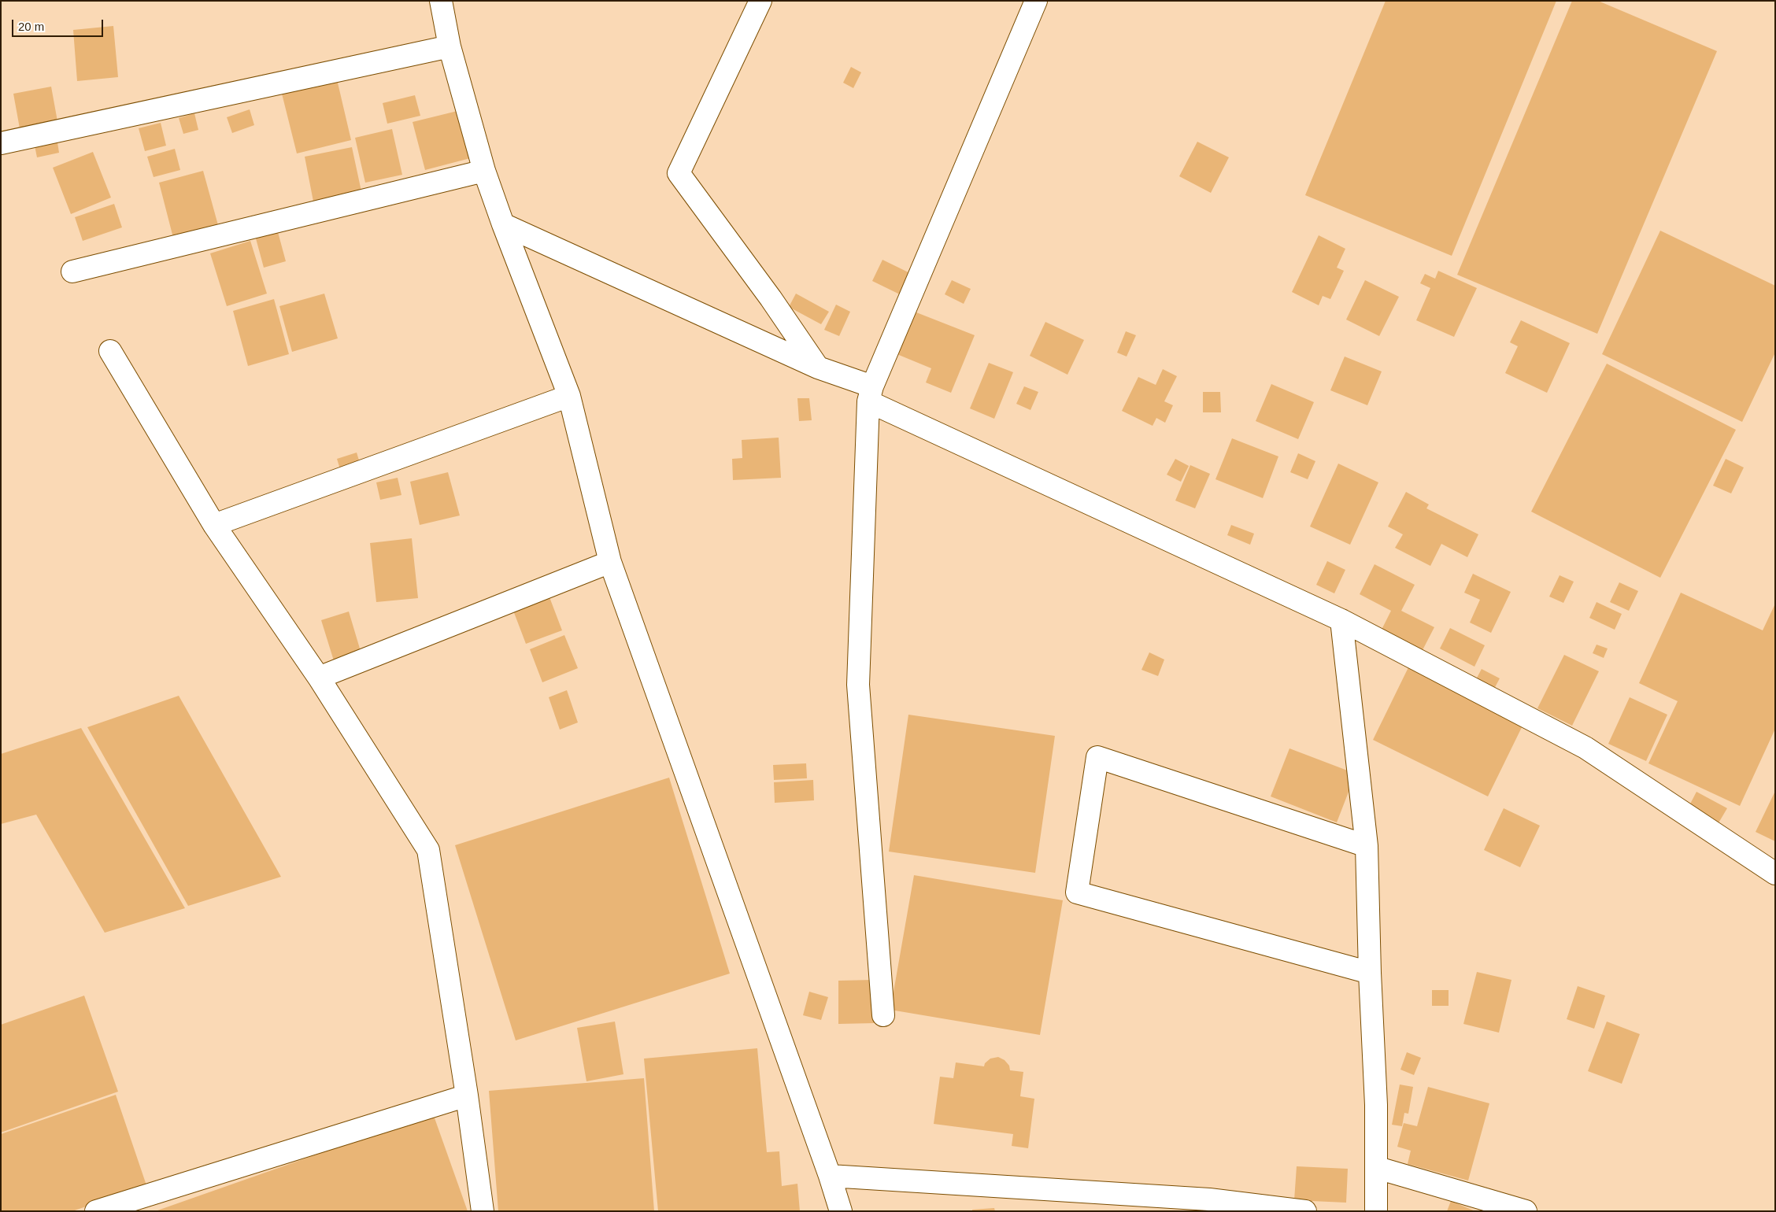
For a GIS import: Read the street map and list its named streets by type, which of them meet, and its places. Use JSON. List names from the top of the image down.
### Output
{
  "scale_bar": "20 m"
}
